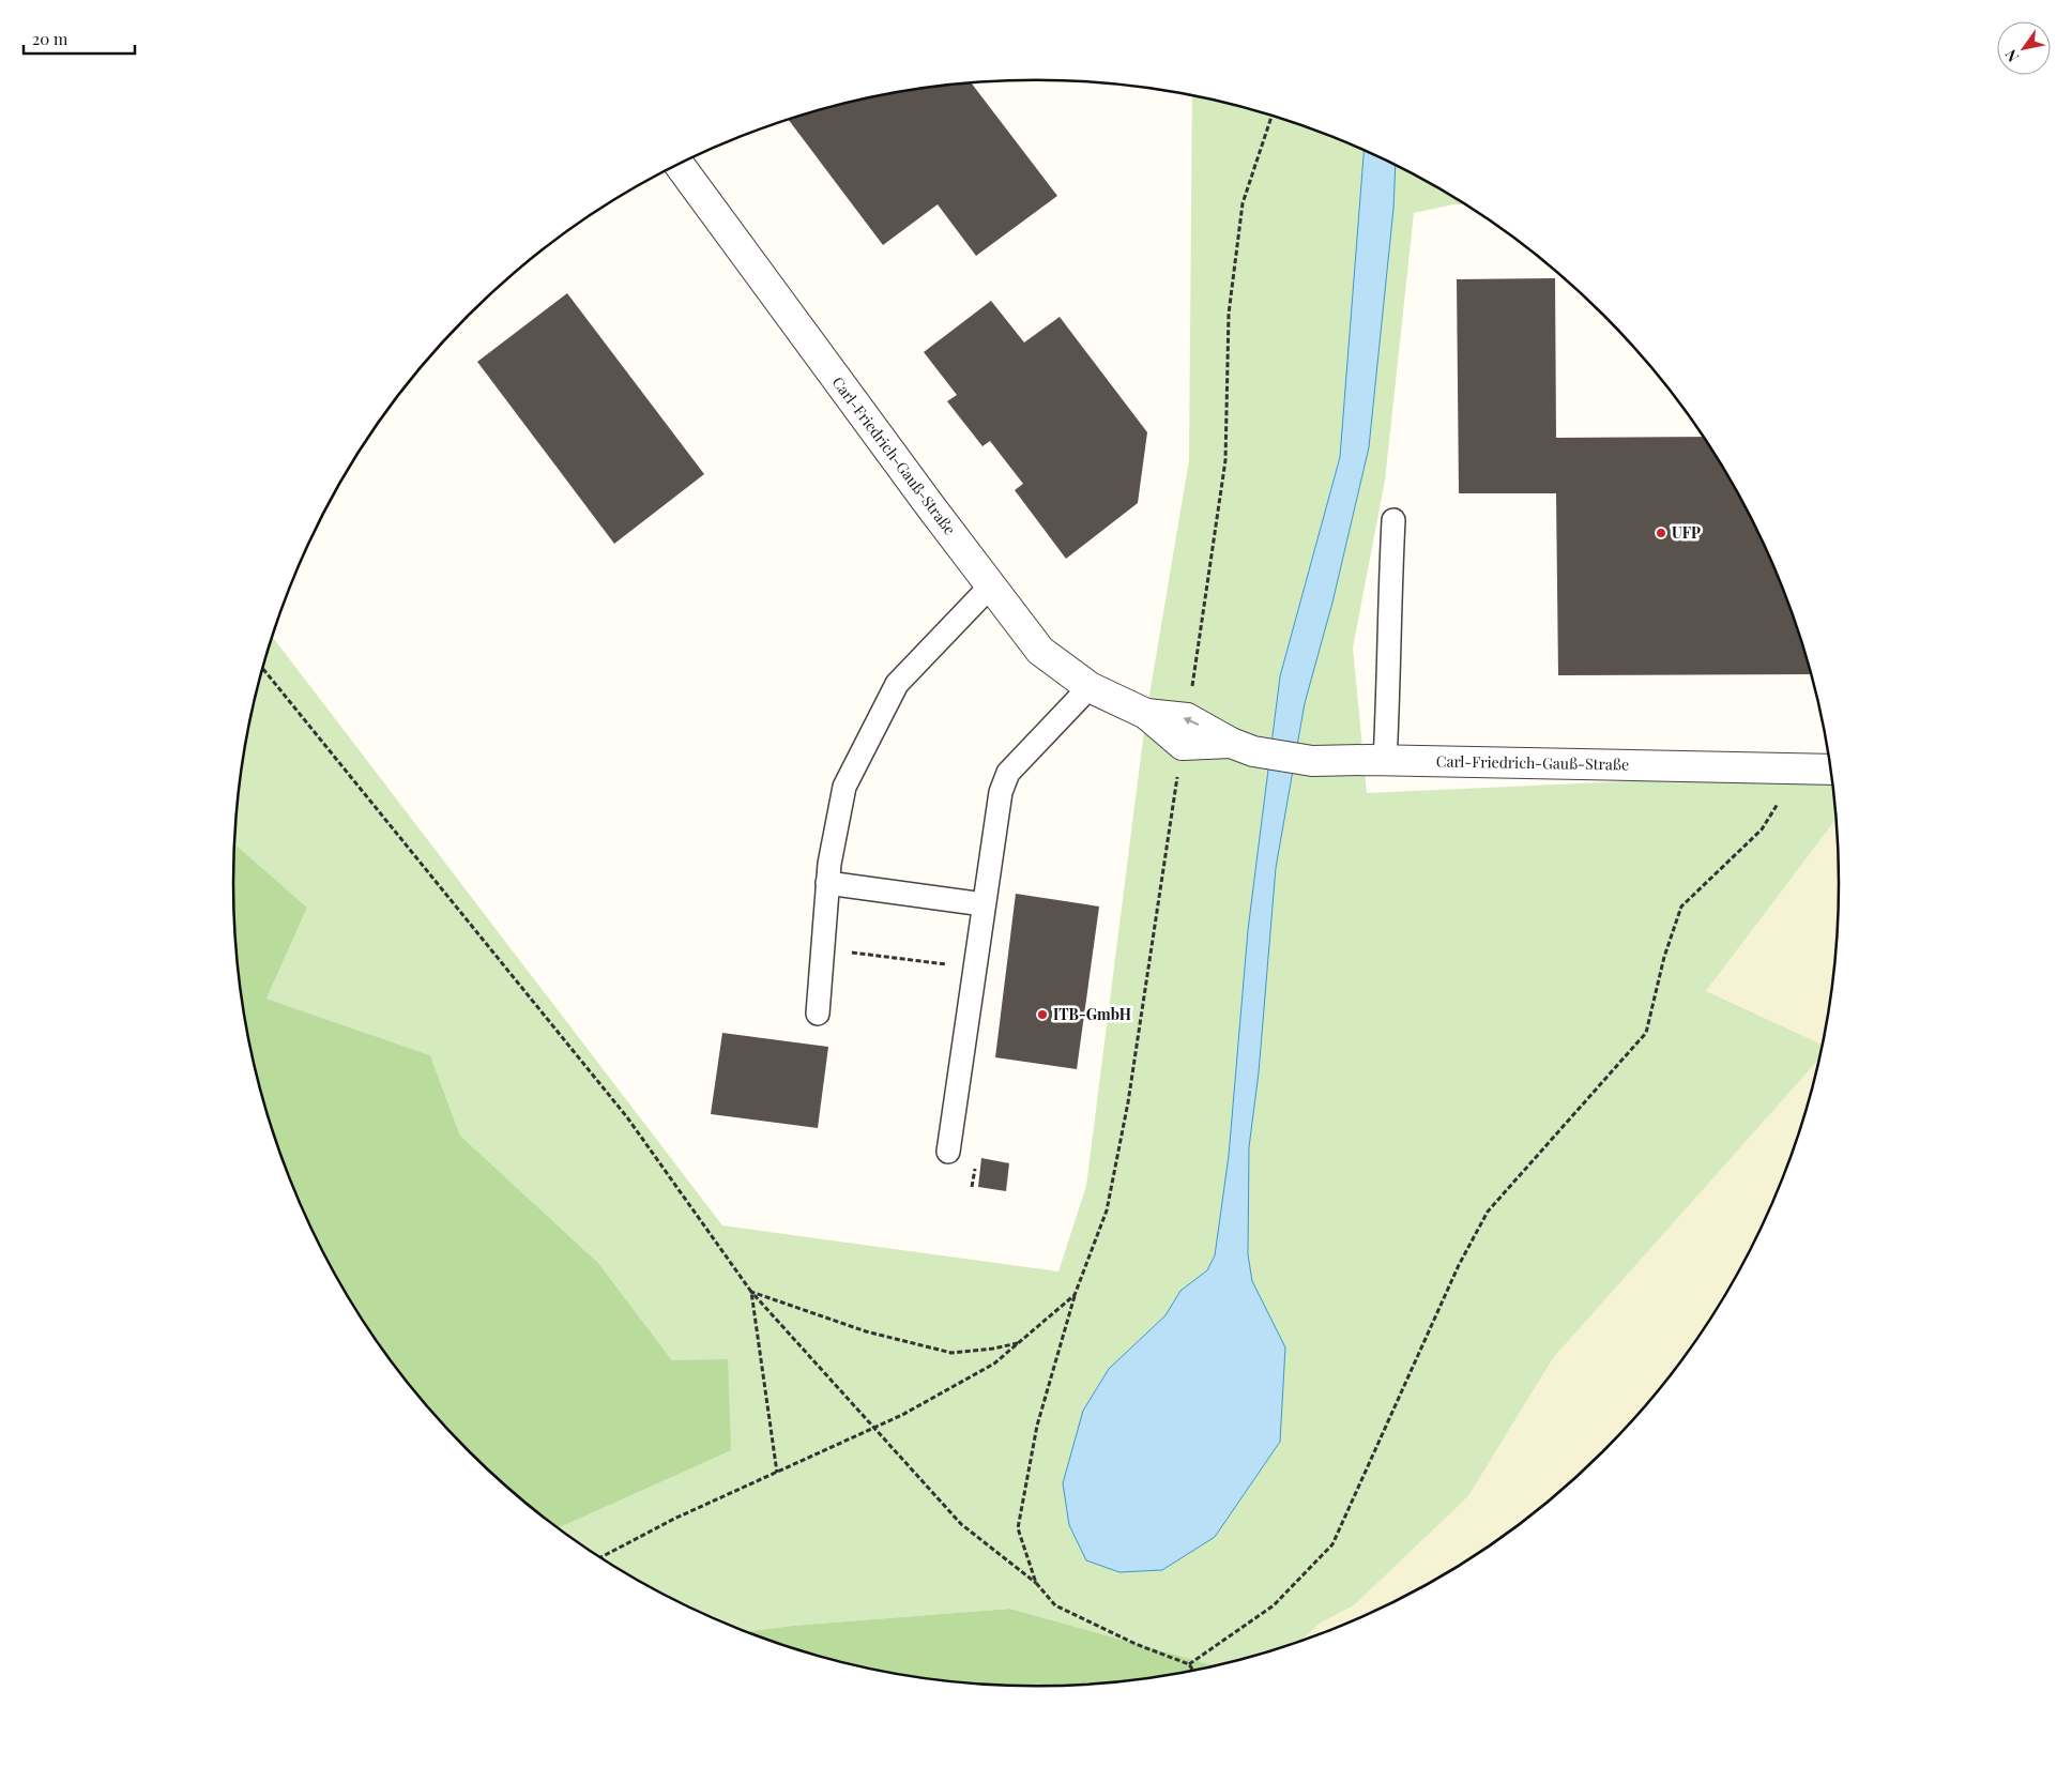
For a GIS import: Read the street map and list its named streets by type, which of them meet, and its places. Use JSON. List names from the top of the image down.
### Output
{
  "streets": {
    "street": ["Carl-Friedrich-Gauß-Straße"]
  },
  "places": ["UFP", "ITB-GmbH"],
  "scale_bar": "20 m",
  "north": "bottom left"
}
